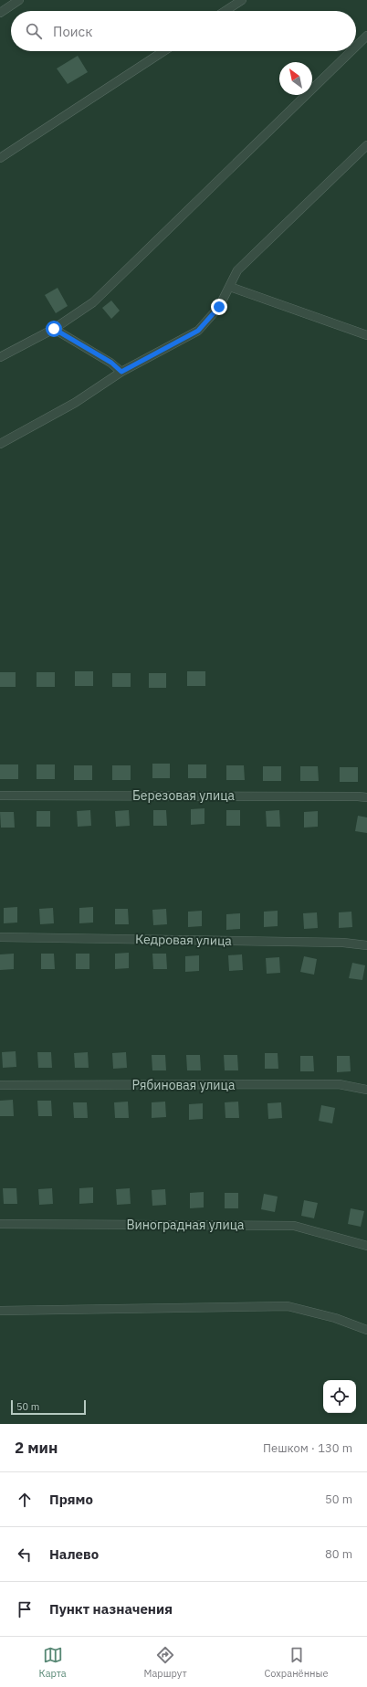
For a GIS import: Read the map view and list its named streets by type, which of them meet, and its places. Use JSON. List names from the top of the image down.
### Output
{
  "streets": {
    "street": [
      "Березовая улица",
      "Кедровая улица",
      "Рябиновая улица",
      "Виноградная улица"
    ]
  },
  "scale_bar": "50 m",
  "north": "top left",
  "page": {
    "search": "Поиск",
    "scale": "50 m",
    "heading": ["2 мин", "Пешком · 130 m"],
    "list": [
      ["Прямо", "50 m"],
      ["Налево", "80 m"],
      "Пункт назначения"
    ],
    "nav": ["Карта", "Маршрут", "Сохранённые"]
  }
}
